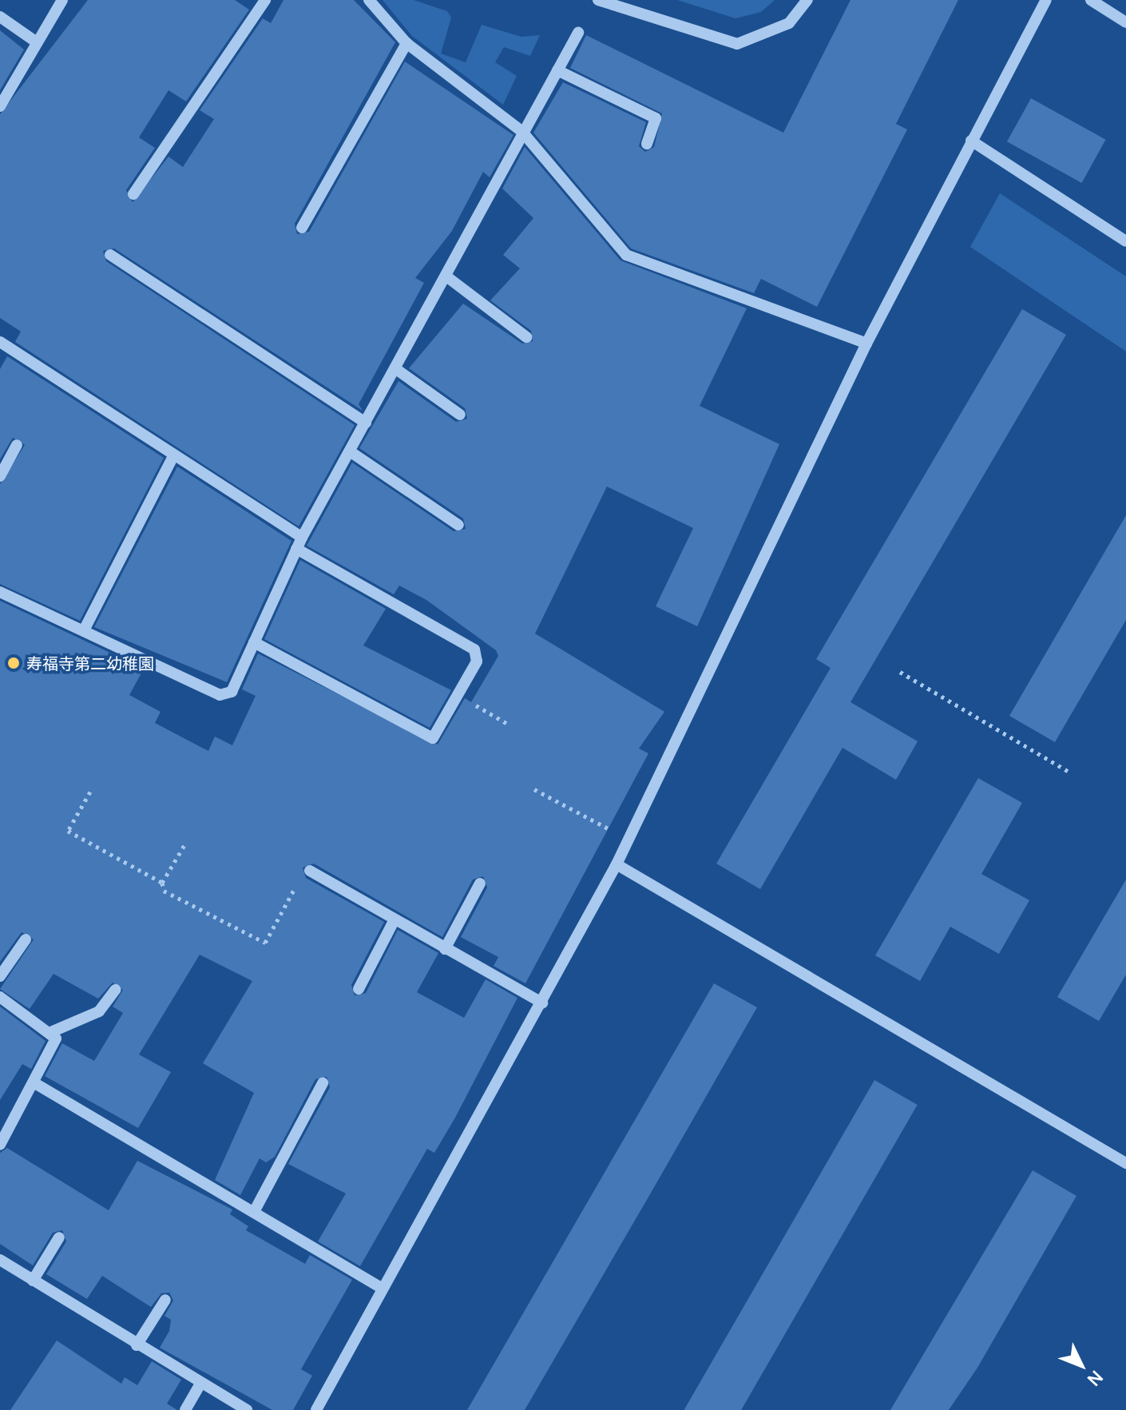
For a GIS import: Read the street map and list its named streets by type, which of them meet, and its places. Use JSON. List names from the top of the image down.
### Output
{
  "places": ["寿福寺第二幼稚園"],
  "north": "bottom right"
}
